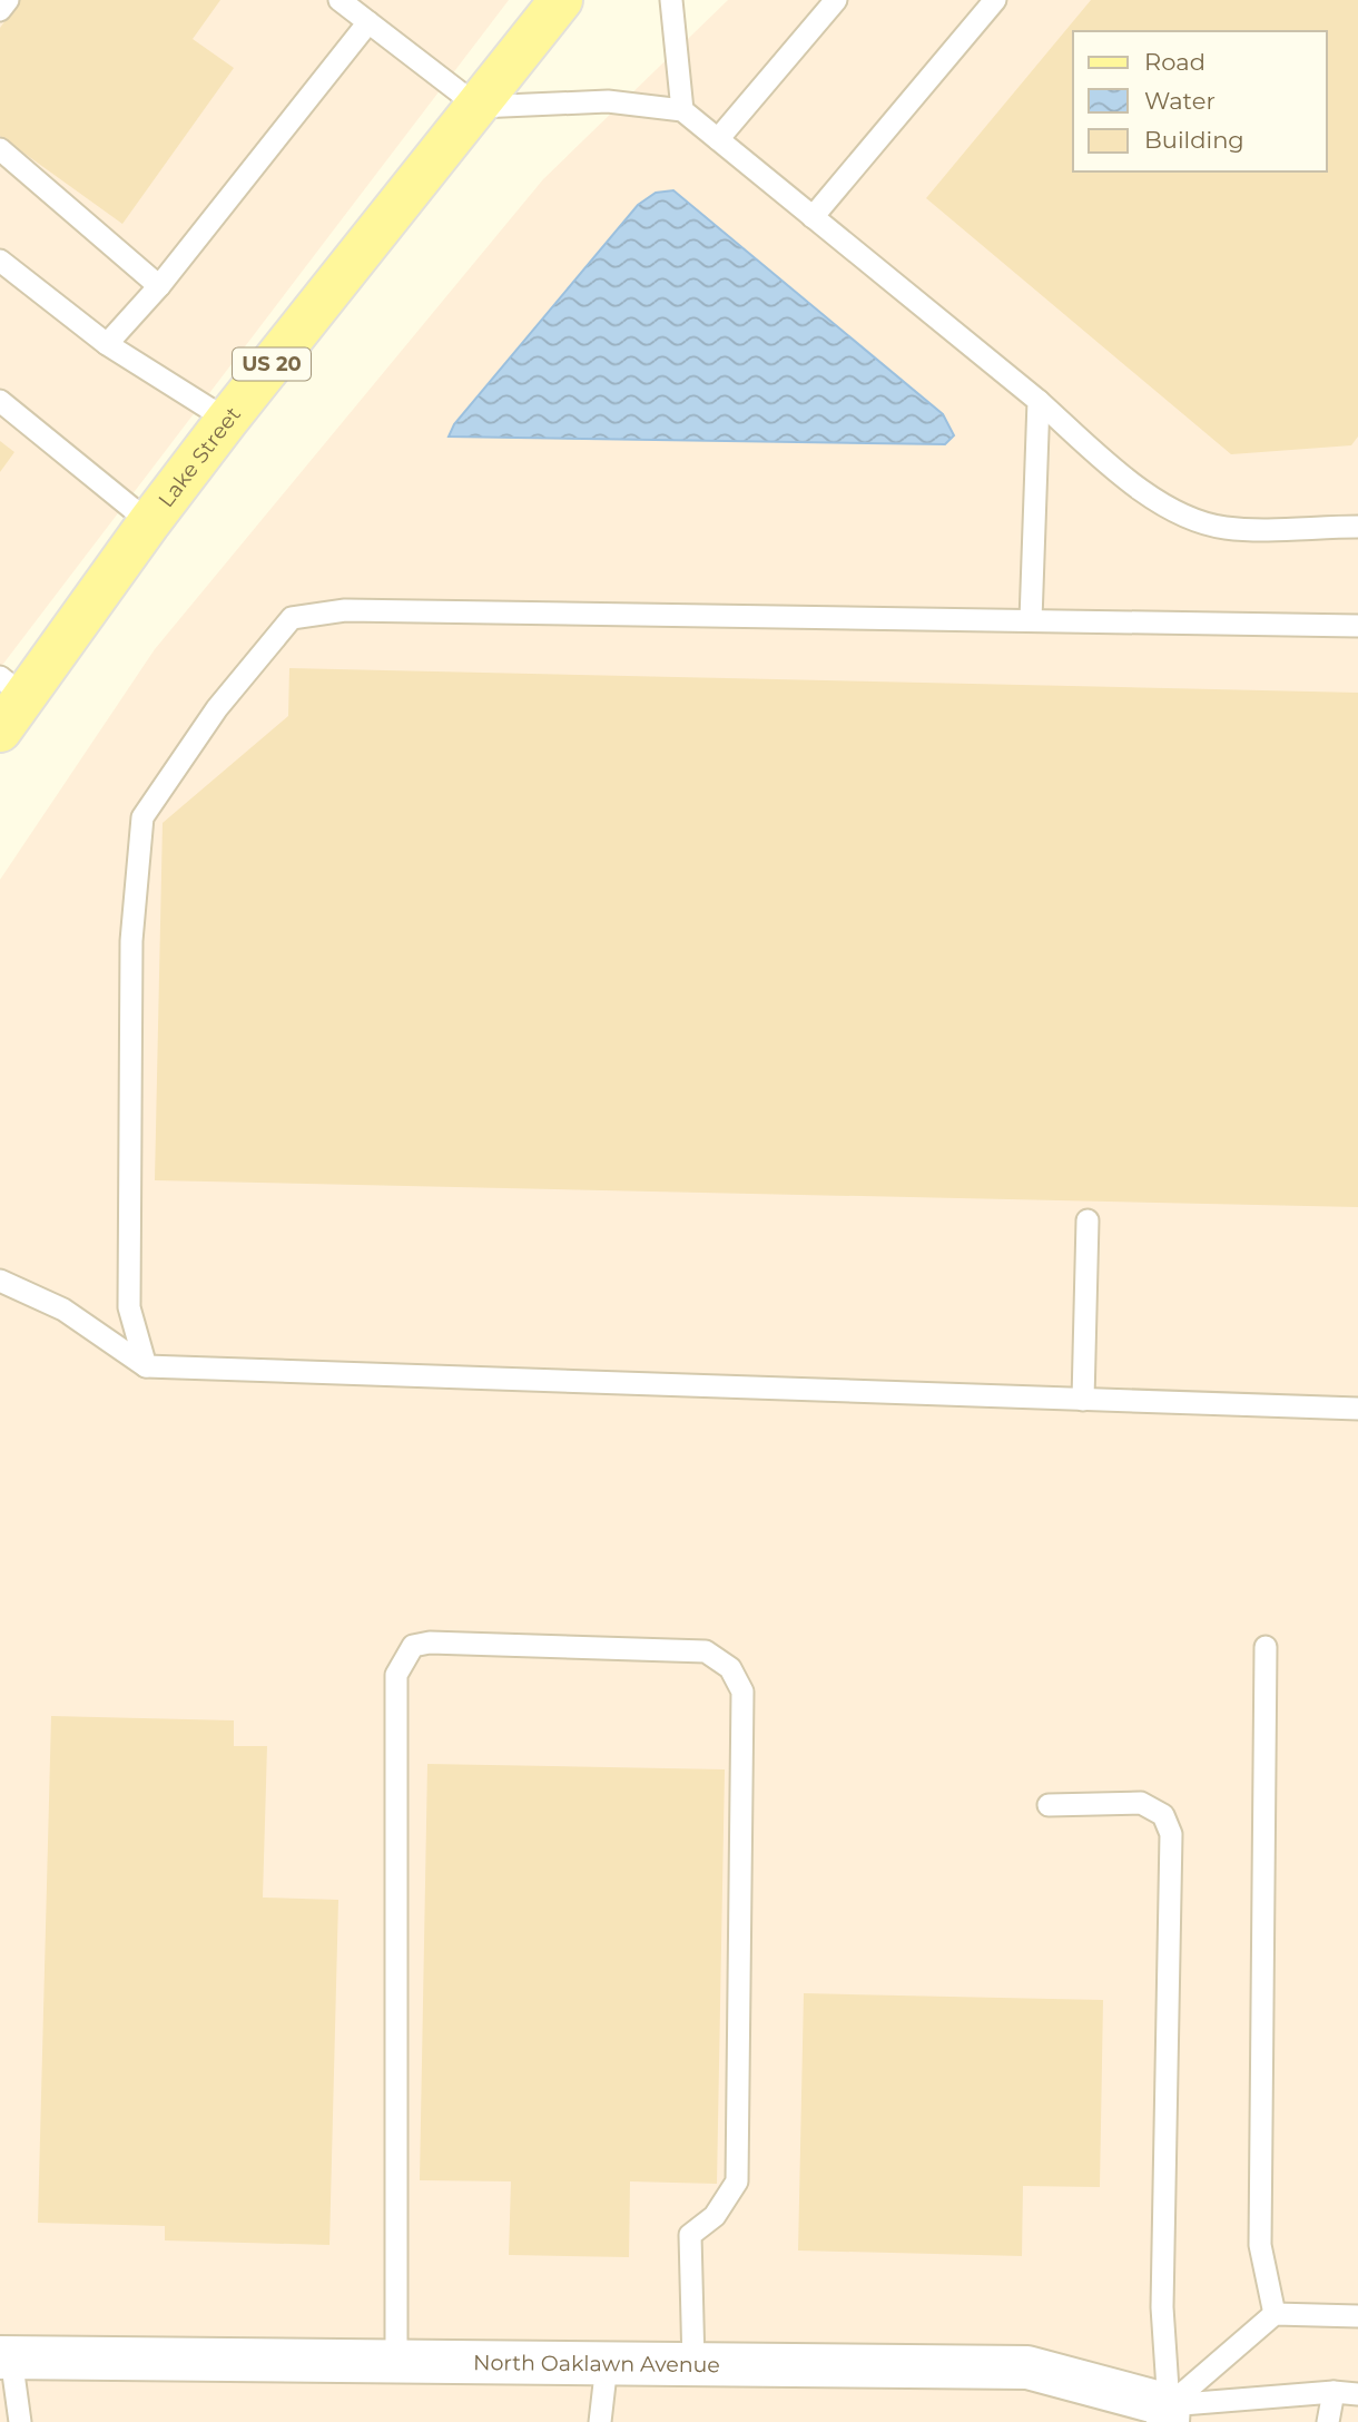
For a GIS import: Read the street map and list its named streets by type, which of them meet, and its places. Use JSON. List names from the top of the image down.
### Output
{
  "streets": {
    "main road": ["US 20", "Lake Street"],
    "street": ["North Oaklawn Avenue"]
  },
  "legend": ["Road", "Water", "Building"]
}
